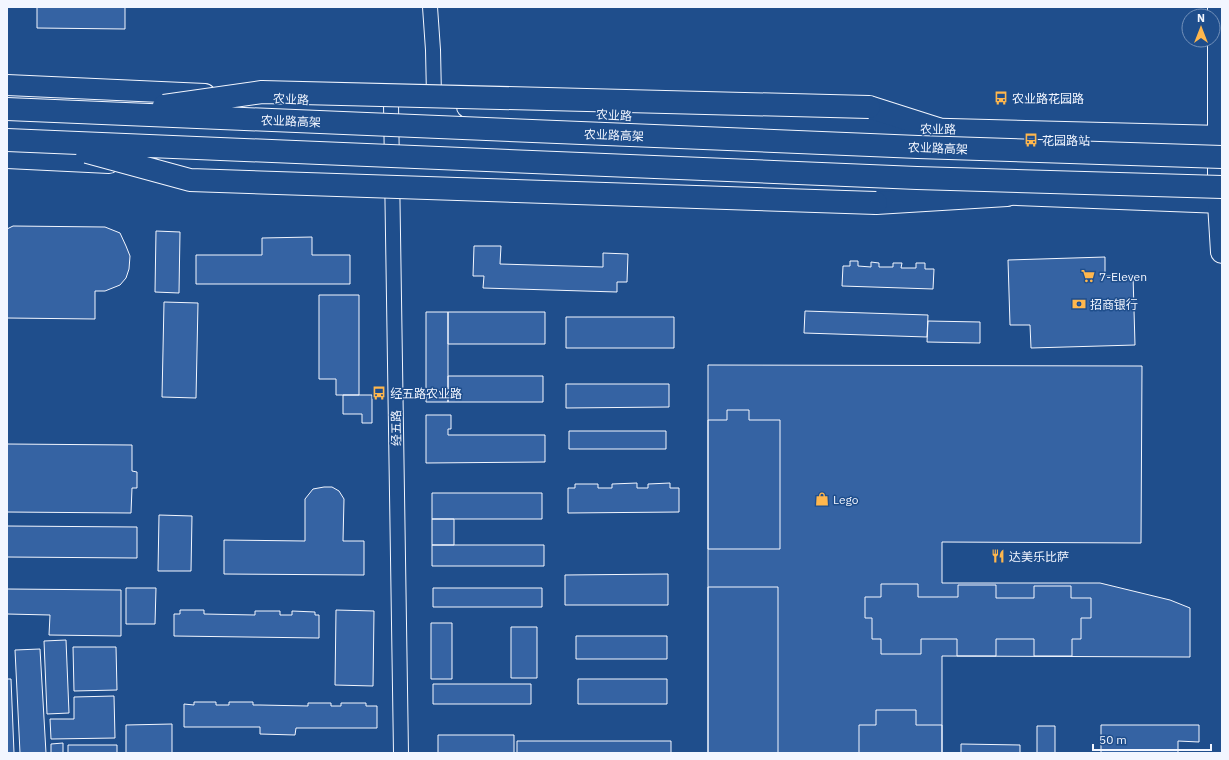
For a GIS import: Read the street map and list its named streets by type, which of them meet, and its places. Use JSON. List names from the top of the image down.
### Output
{
  "streets": {
    "main road": ["农业路高架"],
    "street": ["农业路", "经五路"]
  },
  "crossings": [
    ["农业路", "农业路高架"],
    ["农业路", "经五路"]
  ],
  "places": {
    "bus stop": ["农业路花园路", "花园路站", "经五路农业路"],
    "supermarket": ["7-Eleven"],
    "bank": ["招商银行"],
    "shop": ["Lego"],
    "restaurant": ["达美乐比萨"]
  },
  "scale_bar": "50 m",
  "north": "top"
}
